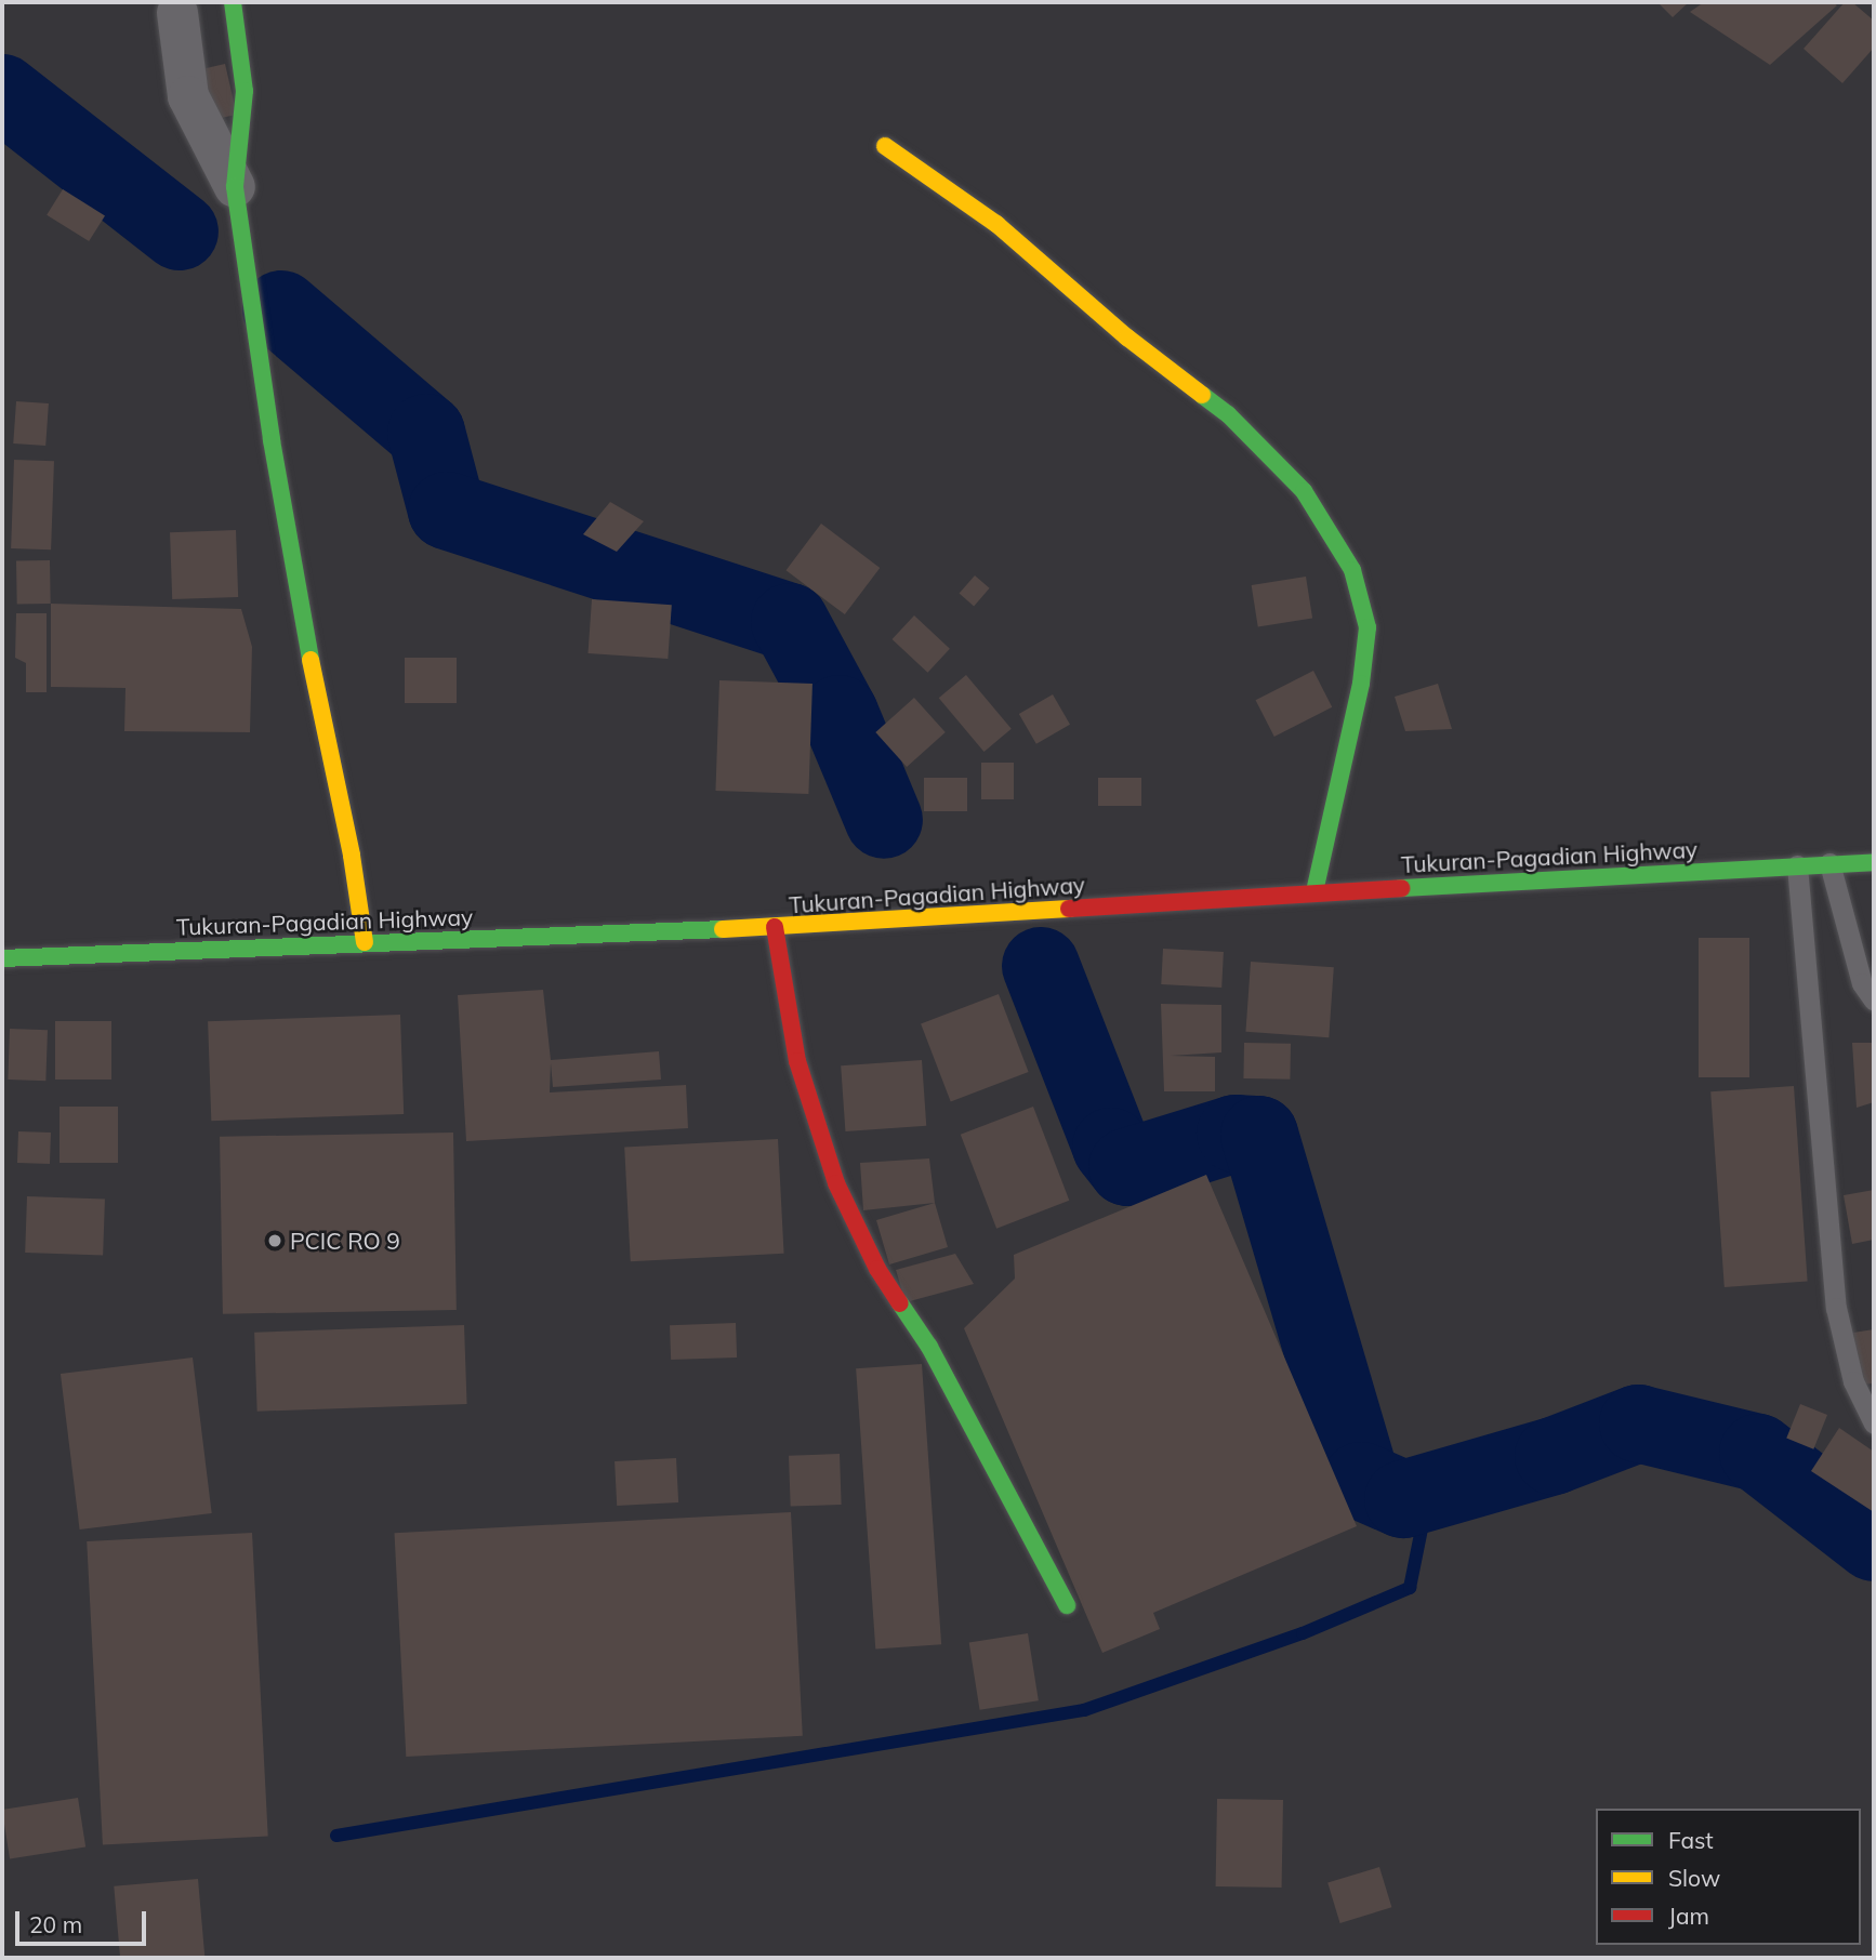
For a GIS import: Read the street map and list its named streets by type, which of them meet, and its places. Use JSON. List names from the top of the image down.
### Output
{
  "streets": {
    "main road": ["Tukuran-Pagadian Highway"]
  },
  "places": ["PCIC RO 9"],
  "legend": ["Fast", "Slow", "Jam"],
  "scale_bar": "20 m"
}
